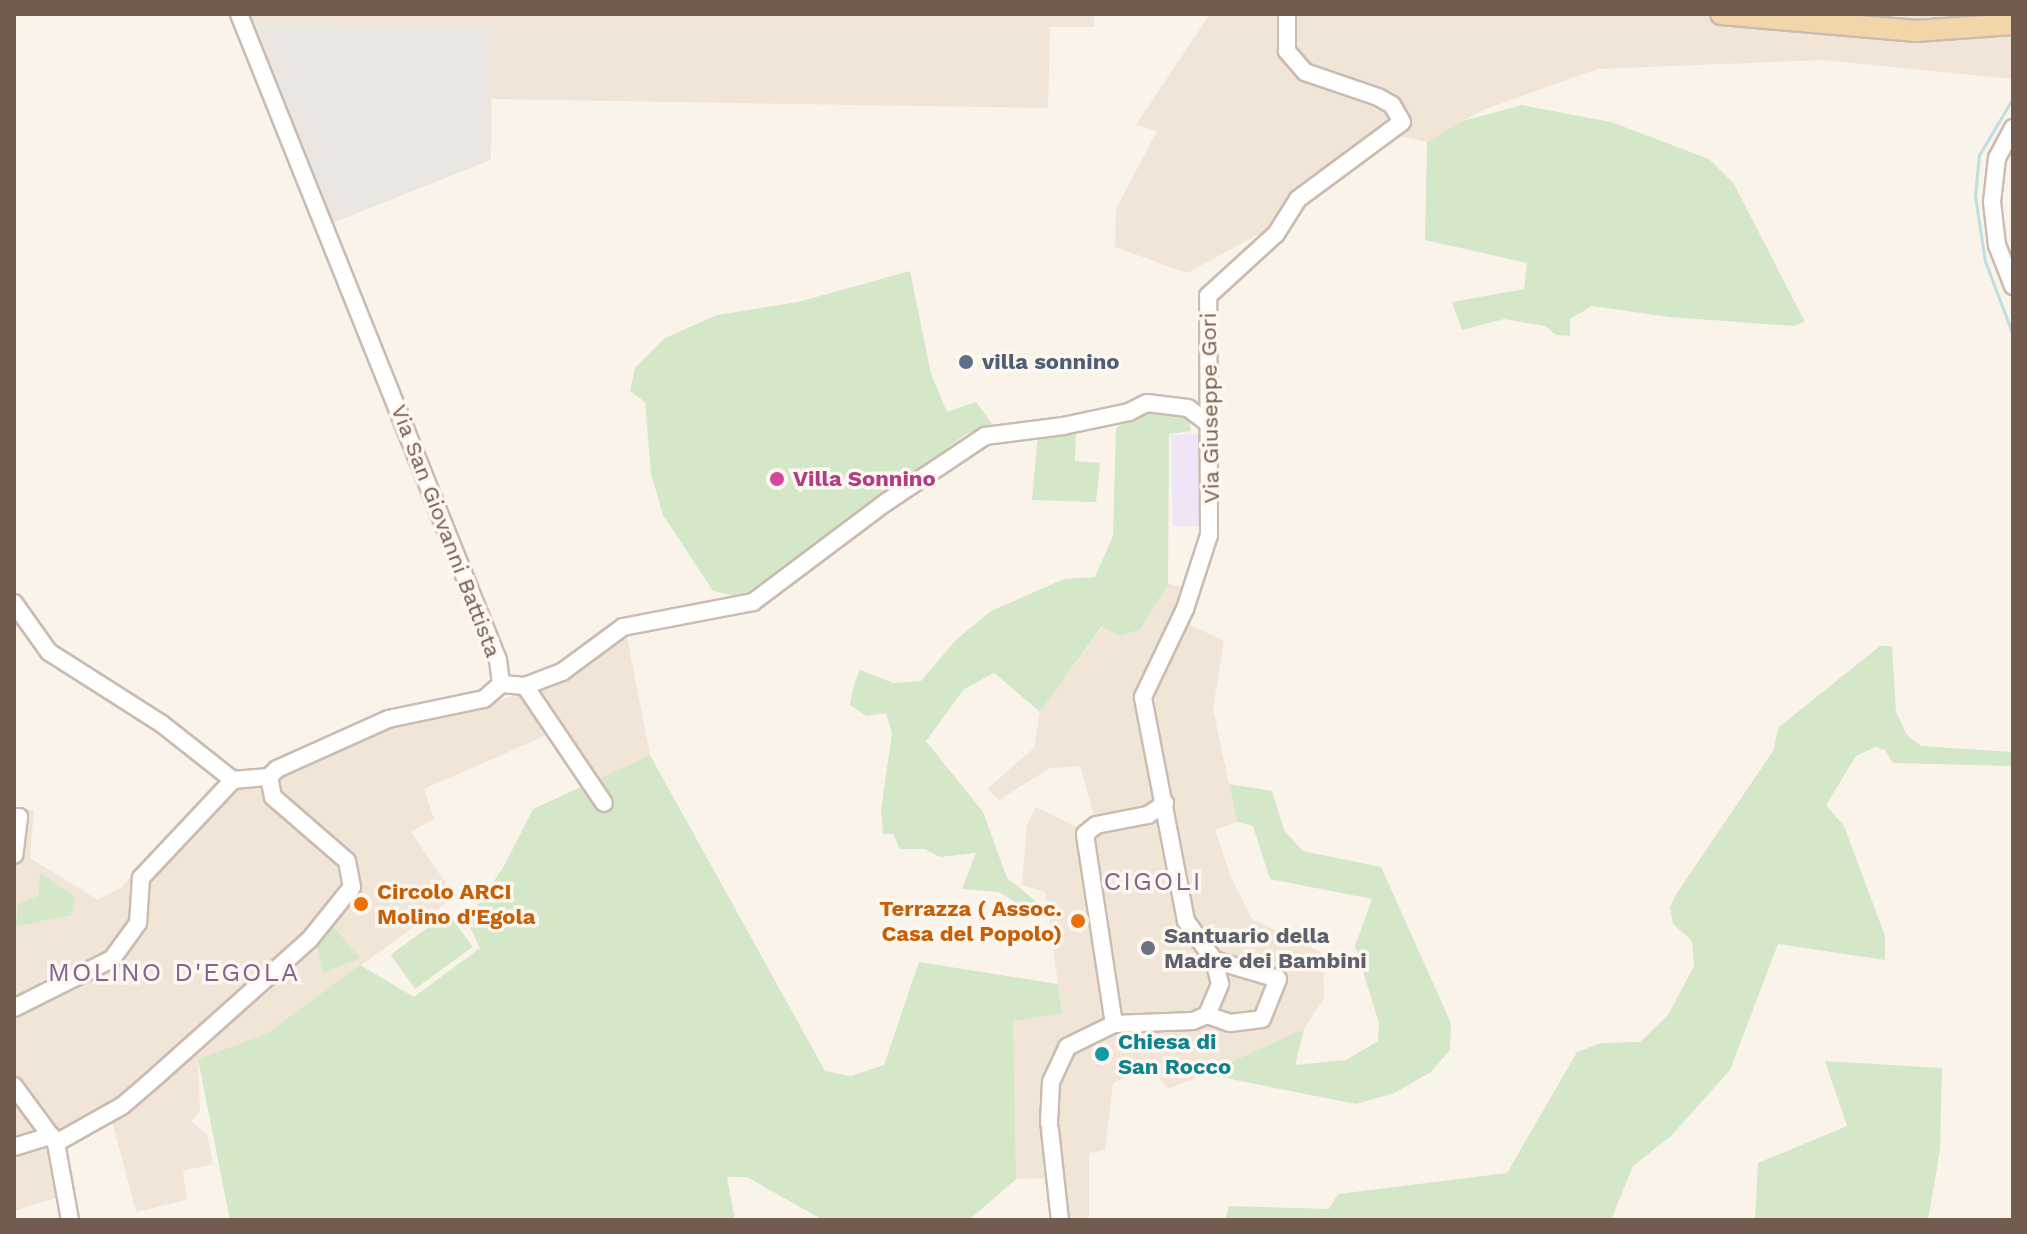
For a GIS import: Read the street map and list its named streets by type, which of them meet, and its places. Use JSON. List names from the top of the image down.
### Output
{
  "streets": {
    "street": ["Via Giuseppe Gori", "Via San Giovanni Battista"]
  },
  "districts": ["CIGOLI", "MOLINO D'EGOLA"],
  "places": [
    "villa sonnino",
    "Villa Sonnino",
    "Circolo ARCI Molino d'Egola",
    "Terrazza ( Assoc. Casa del Popolo)",
    "Santuario della Madre dei Bambini",
    "Chiesa di San Rocco"
  ]
}
